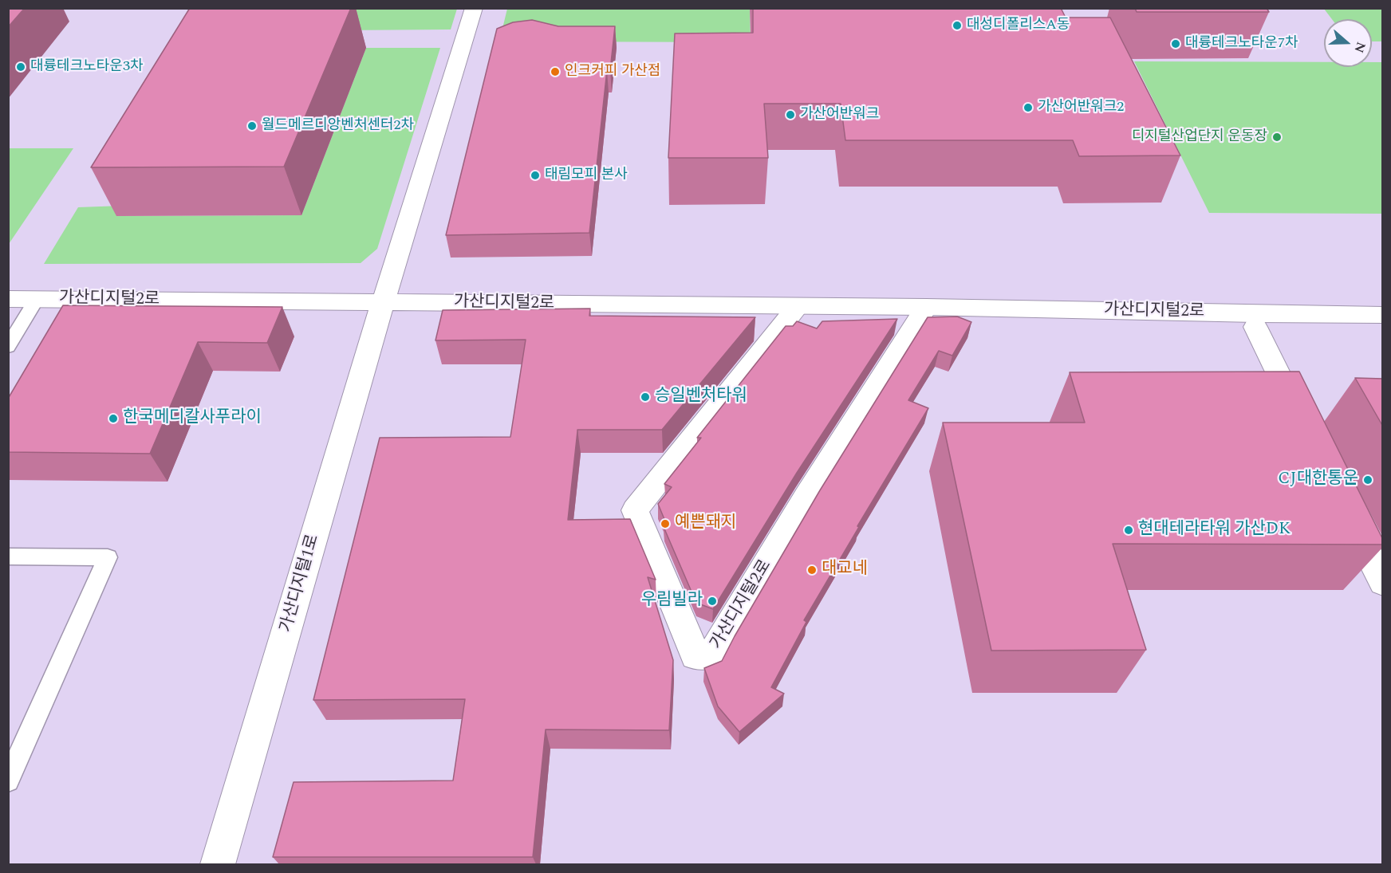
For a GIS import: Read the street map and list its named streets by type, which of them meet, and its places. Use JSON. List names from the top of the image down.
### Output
{
  "streets": {
    "street": ["가산디지털2로", "가산디지털1로"]
  },
  "crossings": [
    ["가산디지털2로", "가산디지털1로"]
  ],
  "places": [
    "대성디폴리스A동",
    "대륭테크노타운7차",
    "대륭테크노타운3차",
    "인크커피 가산점",
    "가산어반워크2",
    "가산어반워크",
    "월드메르디앙벤처센터2차",
    "디지털산업단지 운동장",
    "태림모피 본사",
    "승일벤처타워",
    "한국메디칼사푸라이",
    "CJ대한통운",
    "예쁜돼지",
    "현대테라타워 가산DK",
    "대교네",
    "우림빌라"
  ],
  "north": "right"
}
